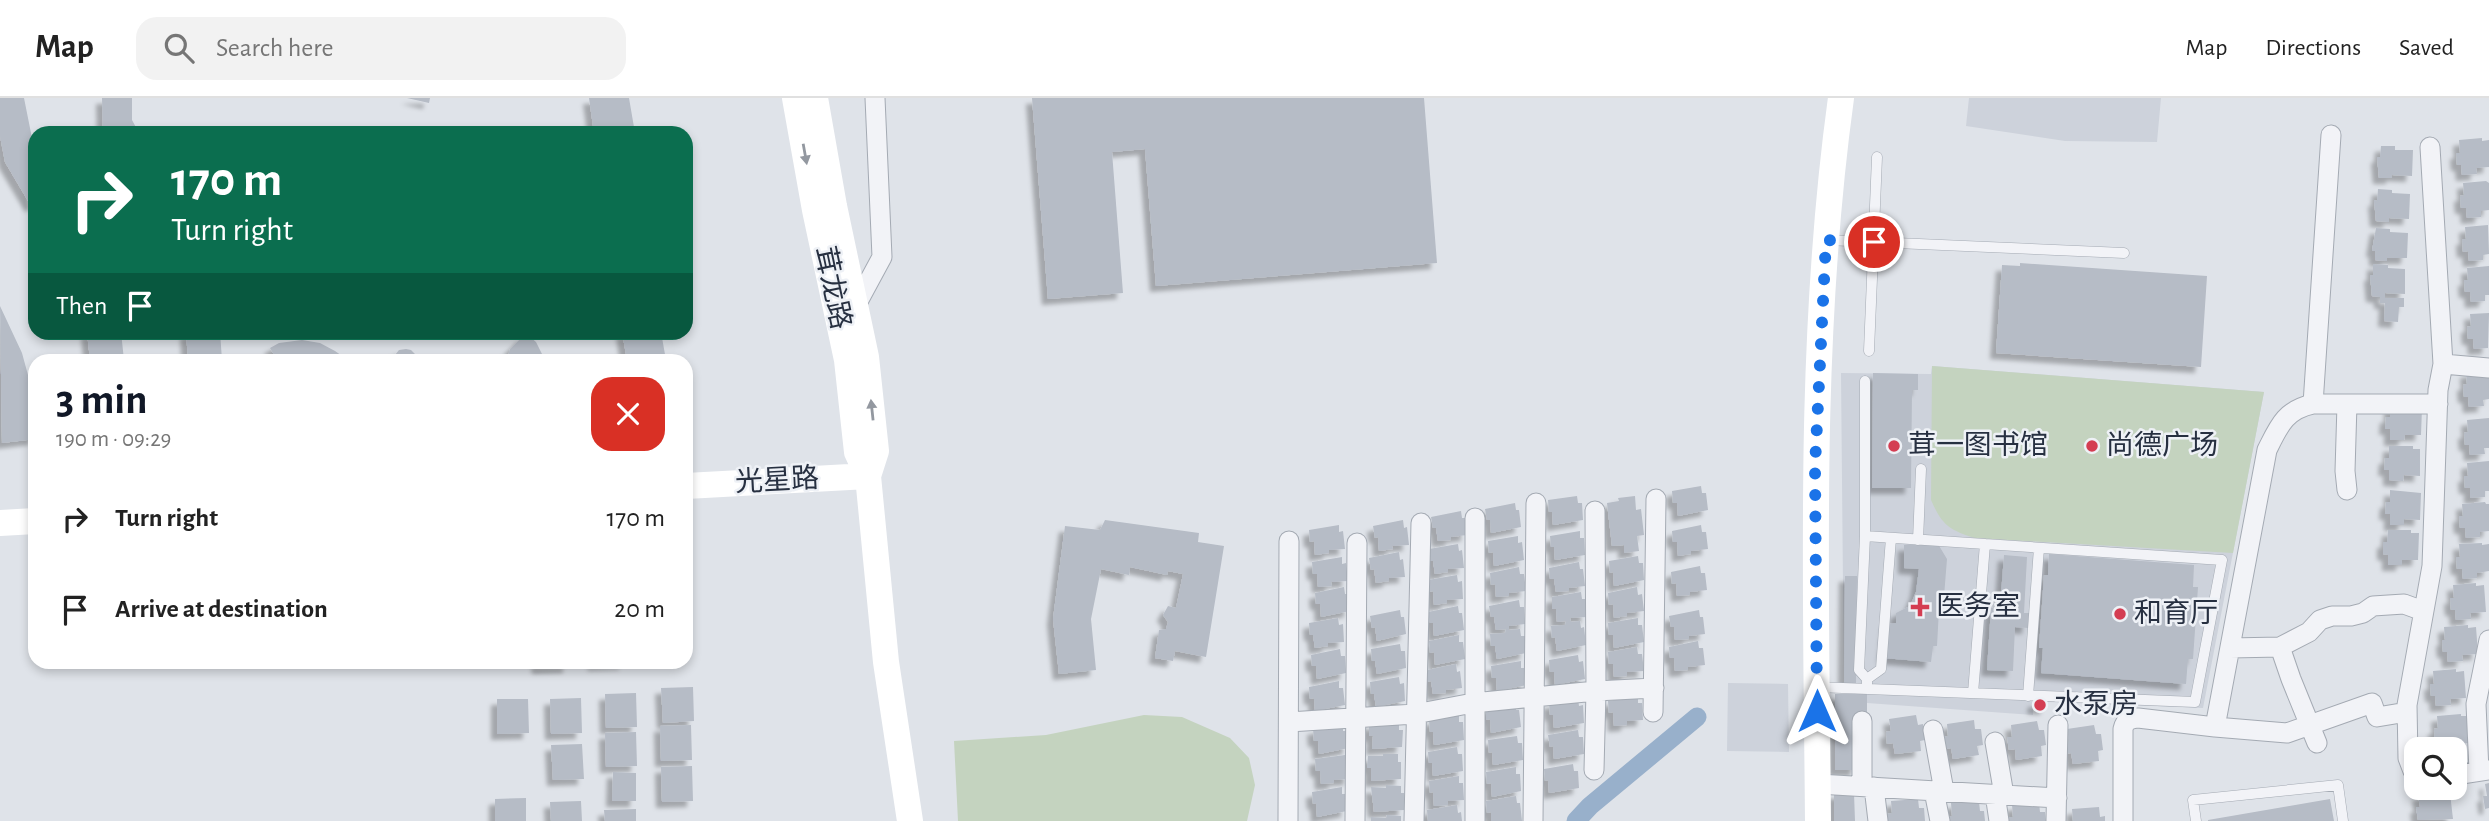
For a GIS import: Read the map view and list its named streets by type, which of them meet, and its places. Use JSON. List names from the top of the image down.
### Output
{
  "streets": {
    "main road": ["茸龙路", "光星路"]
  },
  "crossings": [
    ["茸龙路", "光星路"]
  ],
  "places": {
    "other": [
      "茸一图书馆",
      "尚德广场",
      "和育厅",
      "水泵房"
    ],
    "health": ["医务室"]
  },
  "page": {
    "header": "Map",
    "search": "Search here",
    "nav": ["Map", "Directions", "Saved"],
    "turn": ["170 m", "Turn right"],
    "then": "Then",
    "heading": ["3 min", "190 m · 09:29"],
    "list": [
      {
        "name": "Turn right",
        "value": "170 m"
      },
      {
        "name": "Arrive at destination",
        "value": "20 m"
      }
    ]
  }
}
